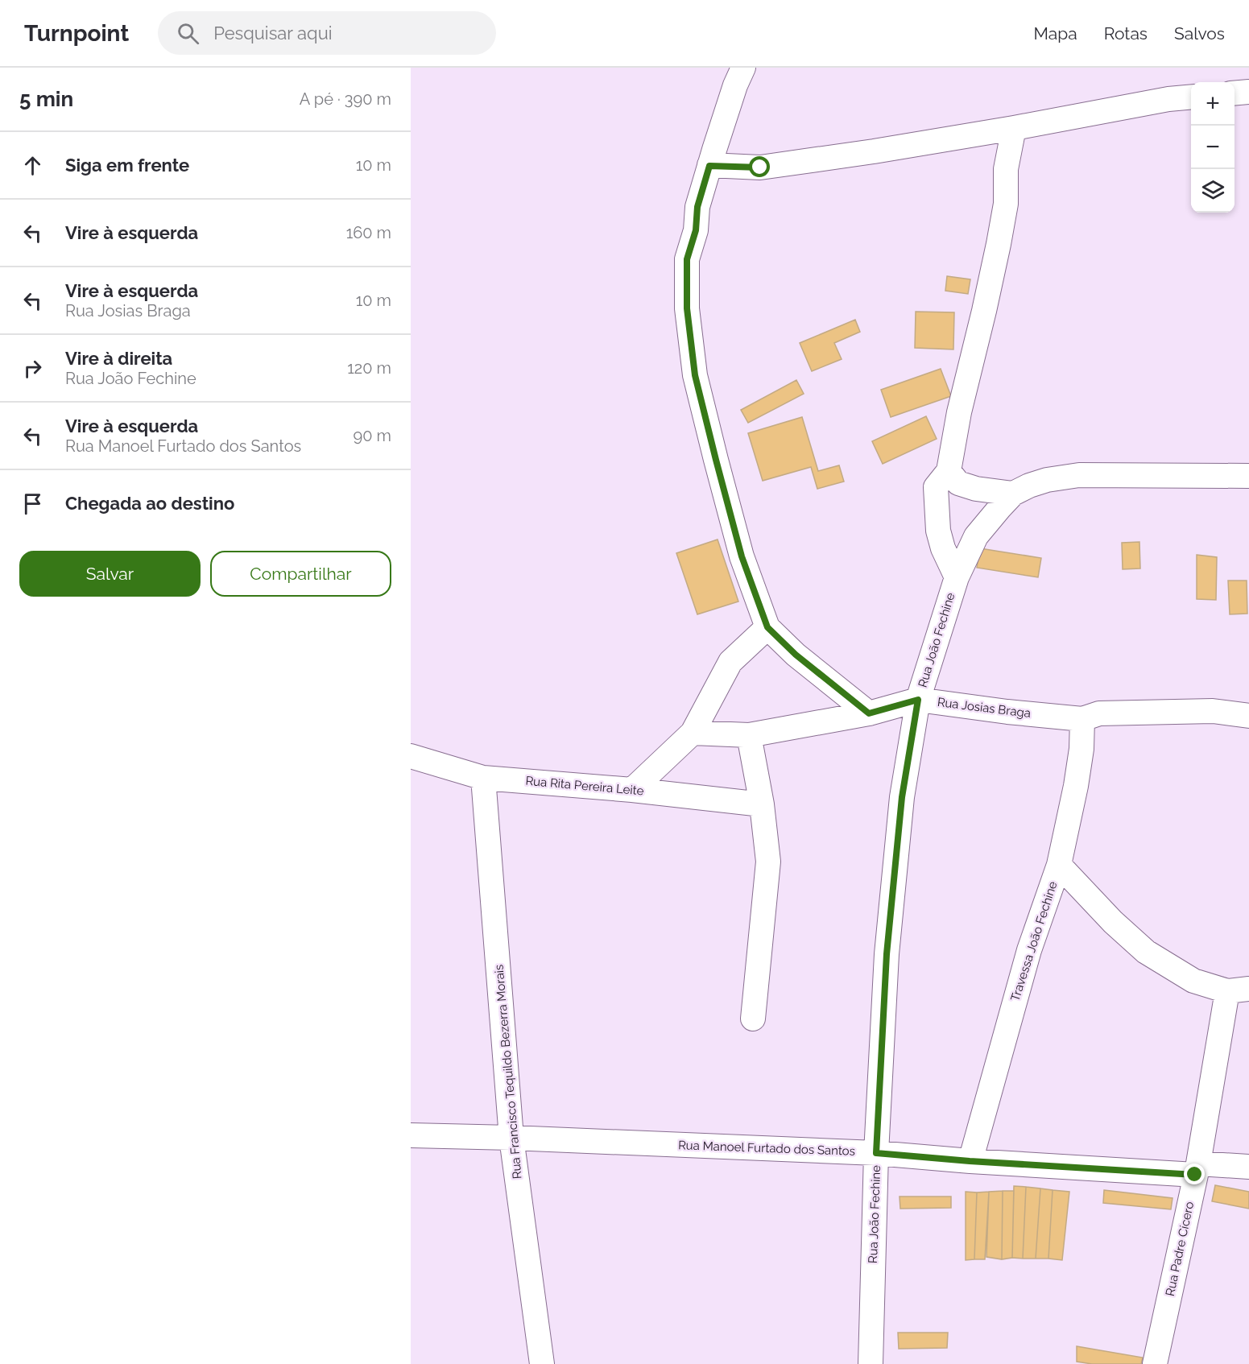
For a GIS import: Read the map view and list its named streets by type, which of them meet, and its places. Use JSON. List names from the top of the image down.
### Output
{
  "streets": {
    "street": [
      "Rua João Fechine",
      "Rua Josias Braga",
      "Rua Rita Pereira Leite",
      "Travessa João Fechine",
      "Rua Francisco Tequildo Bezerra Morais",
      "Rua Manoel Furtado dos Santos",
      "Rua Padre Cícero"
    ]
  },
  "crossings": [
    ["Rua João Fechine", "Rua Josias Braga"],
    ["Rua João Fechine", "Rua Manoel Furtado dos Santos"],
    ["Rua Josias Braga", "Travessa João Fechine"],
    ["Rua Rita Pereira Leite", "Rua Francisco Tequildo Bezerra Morais"],
    ["Travessa João Fechine", "Rua Manoel Furtado dos Santos"],
    ["Rua Francisco Tequildo Bezerra Morais", "Rua Manoel Furtado dos Santos"],
    ["Rua Manoel Furtado dos Santos", "Rua Padre Cícero"]
  ],
  "page": {
    "header": "Turnpoint",
    "search": "Pesquisar aqui",
    "nav": ["Mapa", "Rotas", "Salvos"],
    "heading": ["5 min", "A pé · 390 m"],
    "map_buttons": ["+", "−"],
    "list": [
      ["Siga em frente", "10 m"],
      ["Vire à esquerda", "160 m"],
      ["Vire à esquerda", "Rua Josias Braga", "10 m"],
      ["Vire à direita", "Rua João Fechine", "120 m"],
      ["Vire à esquerda", "Rua Manoel Furtado dos Santos", "90 m"],
      "Chegada ao destino"
    ],
    "buttons": ["Salvar", "Compartilhar"]
  }
}
